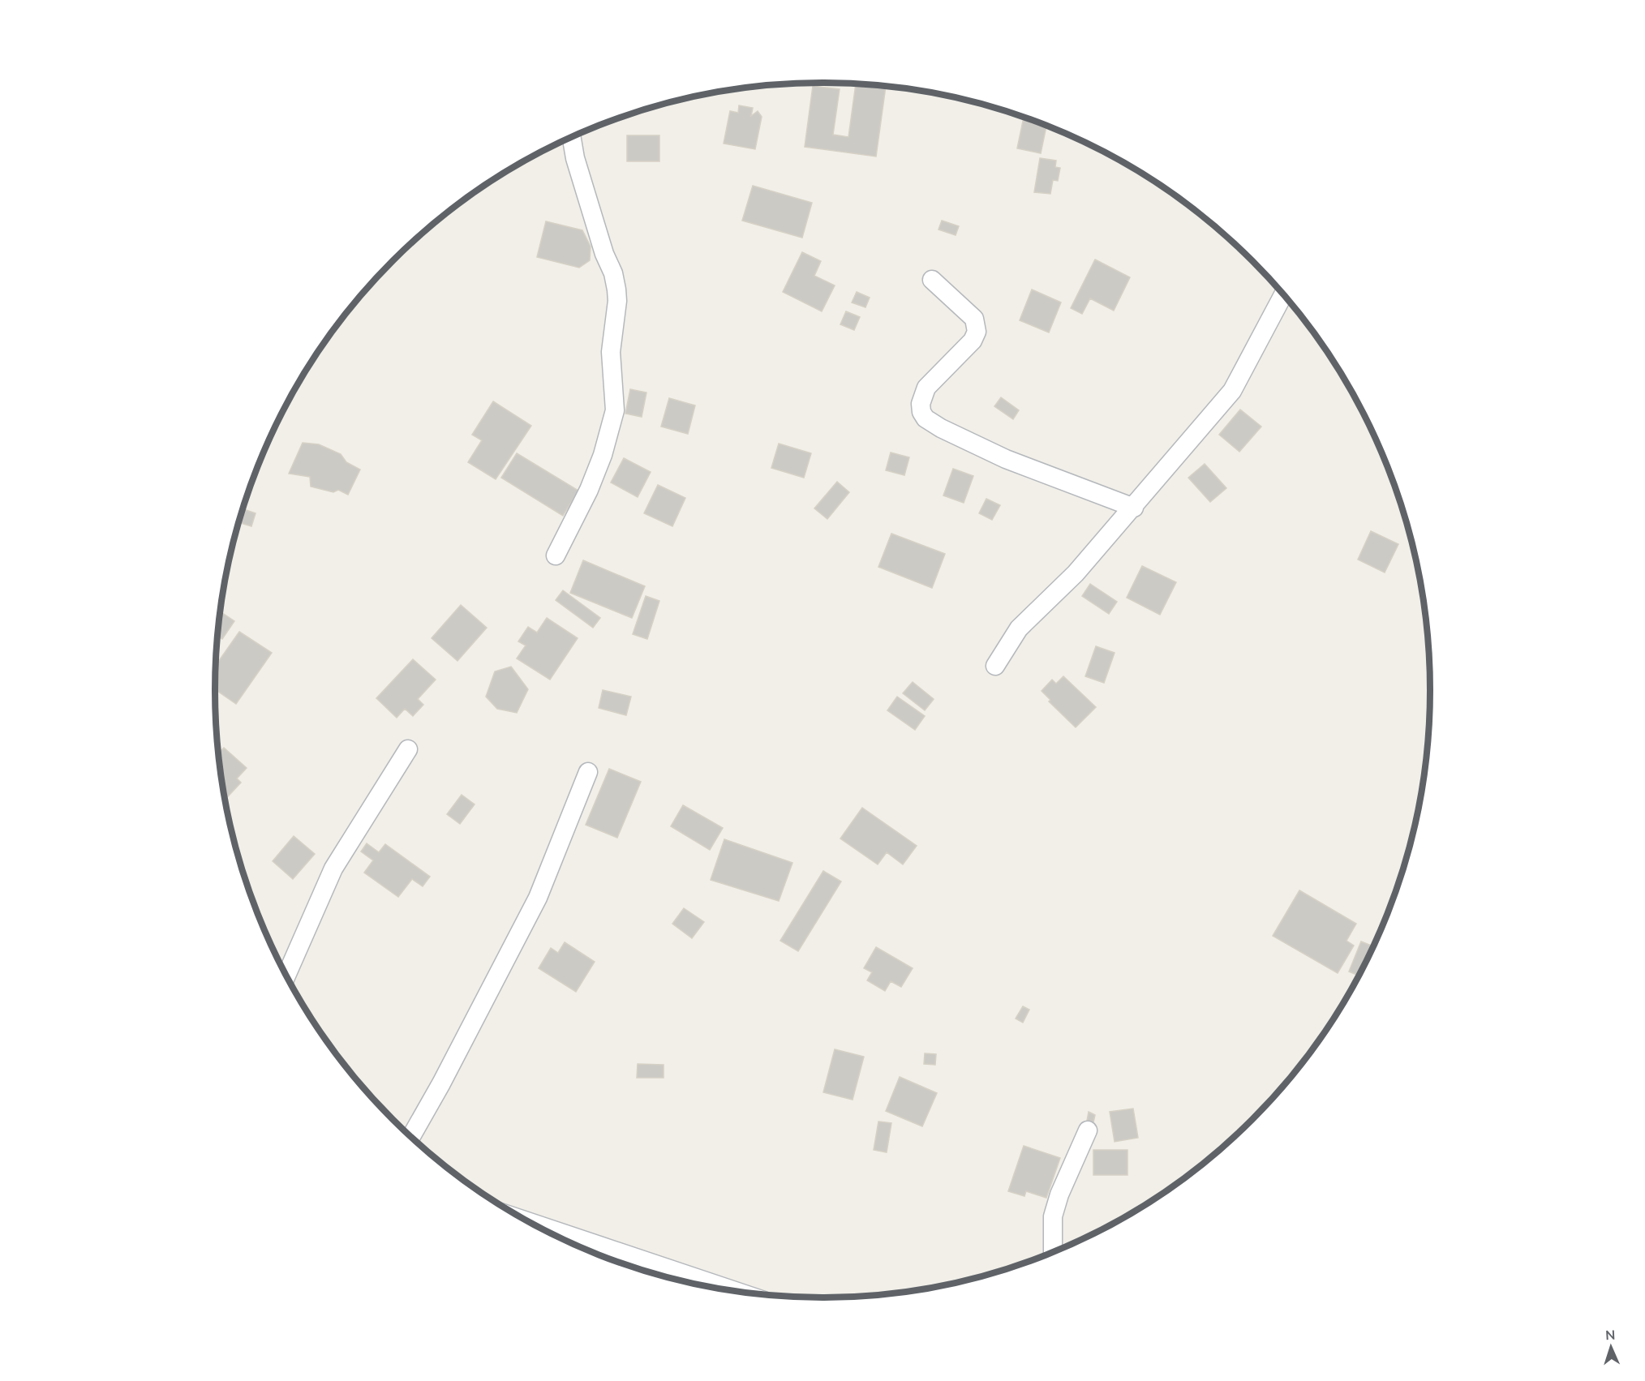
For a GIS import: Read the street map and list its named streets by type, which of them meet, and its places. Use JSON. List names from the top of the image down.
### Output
{
  "north": "top"
}
